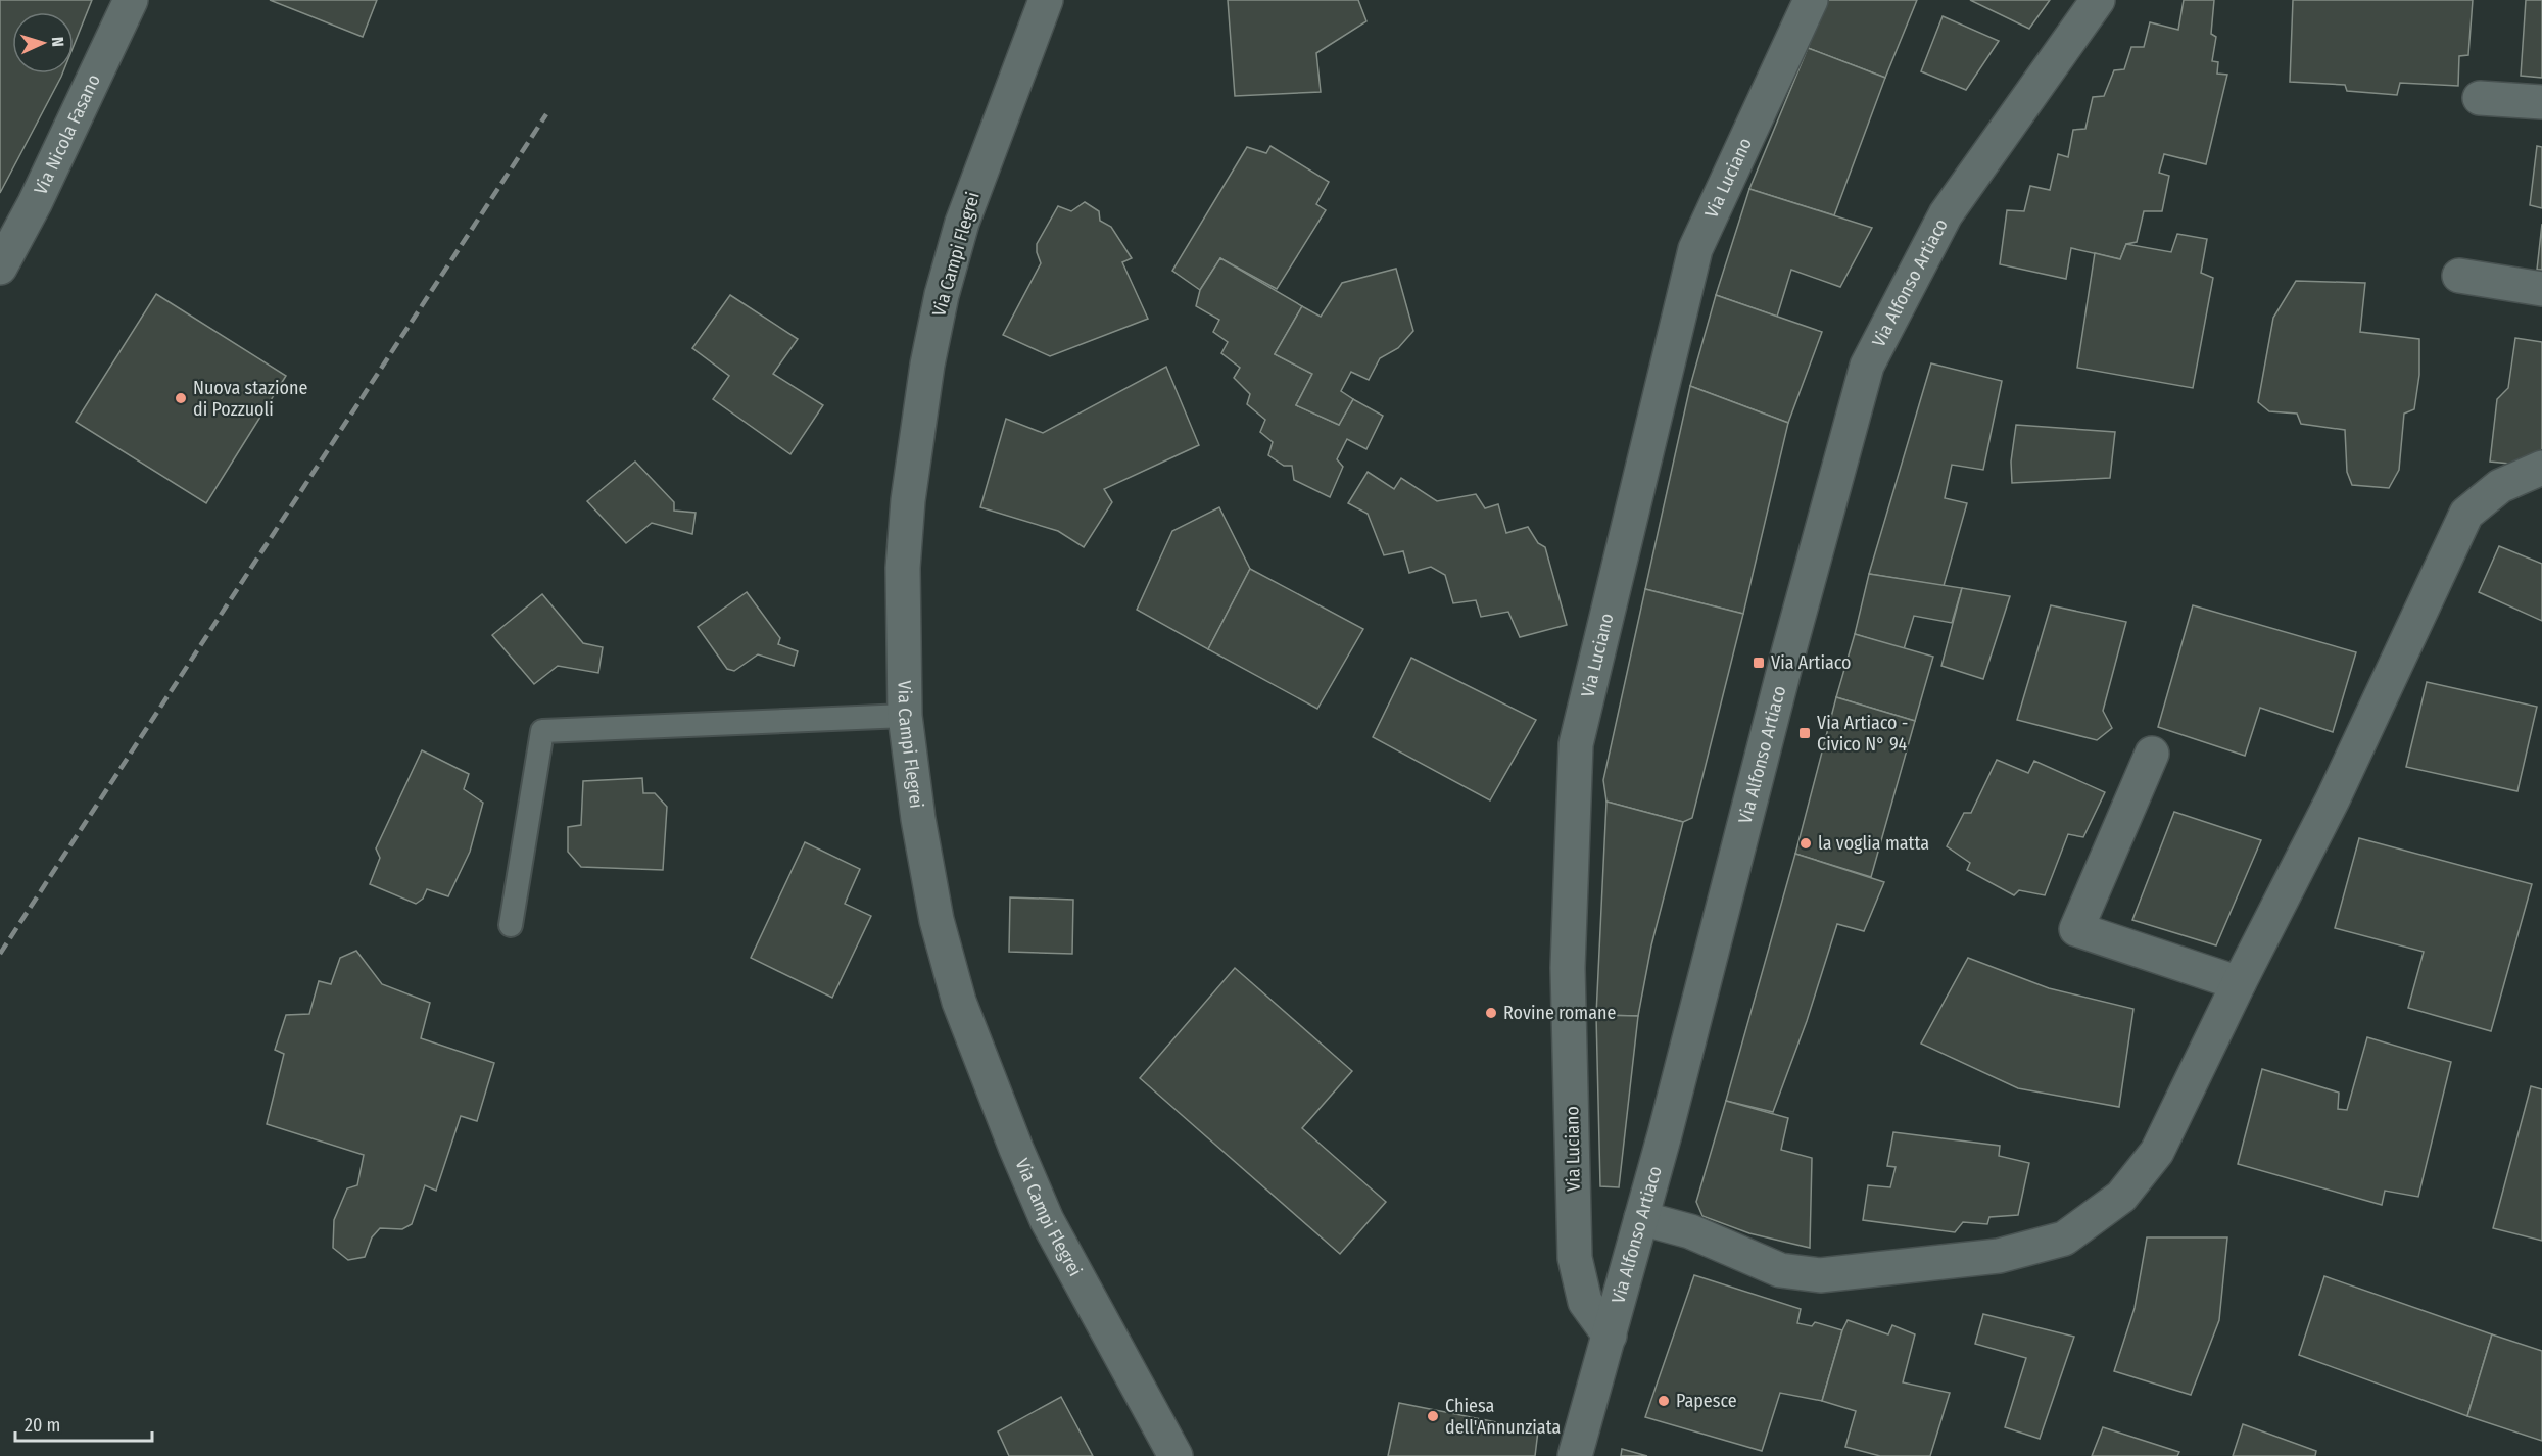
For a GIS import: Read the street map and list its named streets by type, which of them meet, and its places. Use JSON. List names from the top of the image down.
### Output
{
  "streets": {
    "street": [
      "Via Nicola Fasano",
      "Via Luciano",
      "Via Campi Flegrei",
      "Via Alfonso Artiaco"
    ]
  },
  "crossings": [
    ["Via Luciano", "Via Alfonso Artiaco"]
  ],
  "places": {
    "other": [
      "Nuova stazione di Pozzuoli",
      "la voglia matta",
      "Rovine romane",
      "Papesce",
      "Chiesa dell'Annunziata"
    ],
    "transit": ["Via Artiaco", "Via Artiaco - Civico N° 94"]
  },
  "scale_bar": "20 m",
  "north": "right"
}
